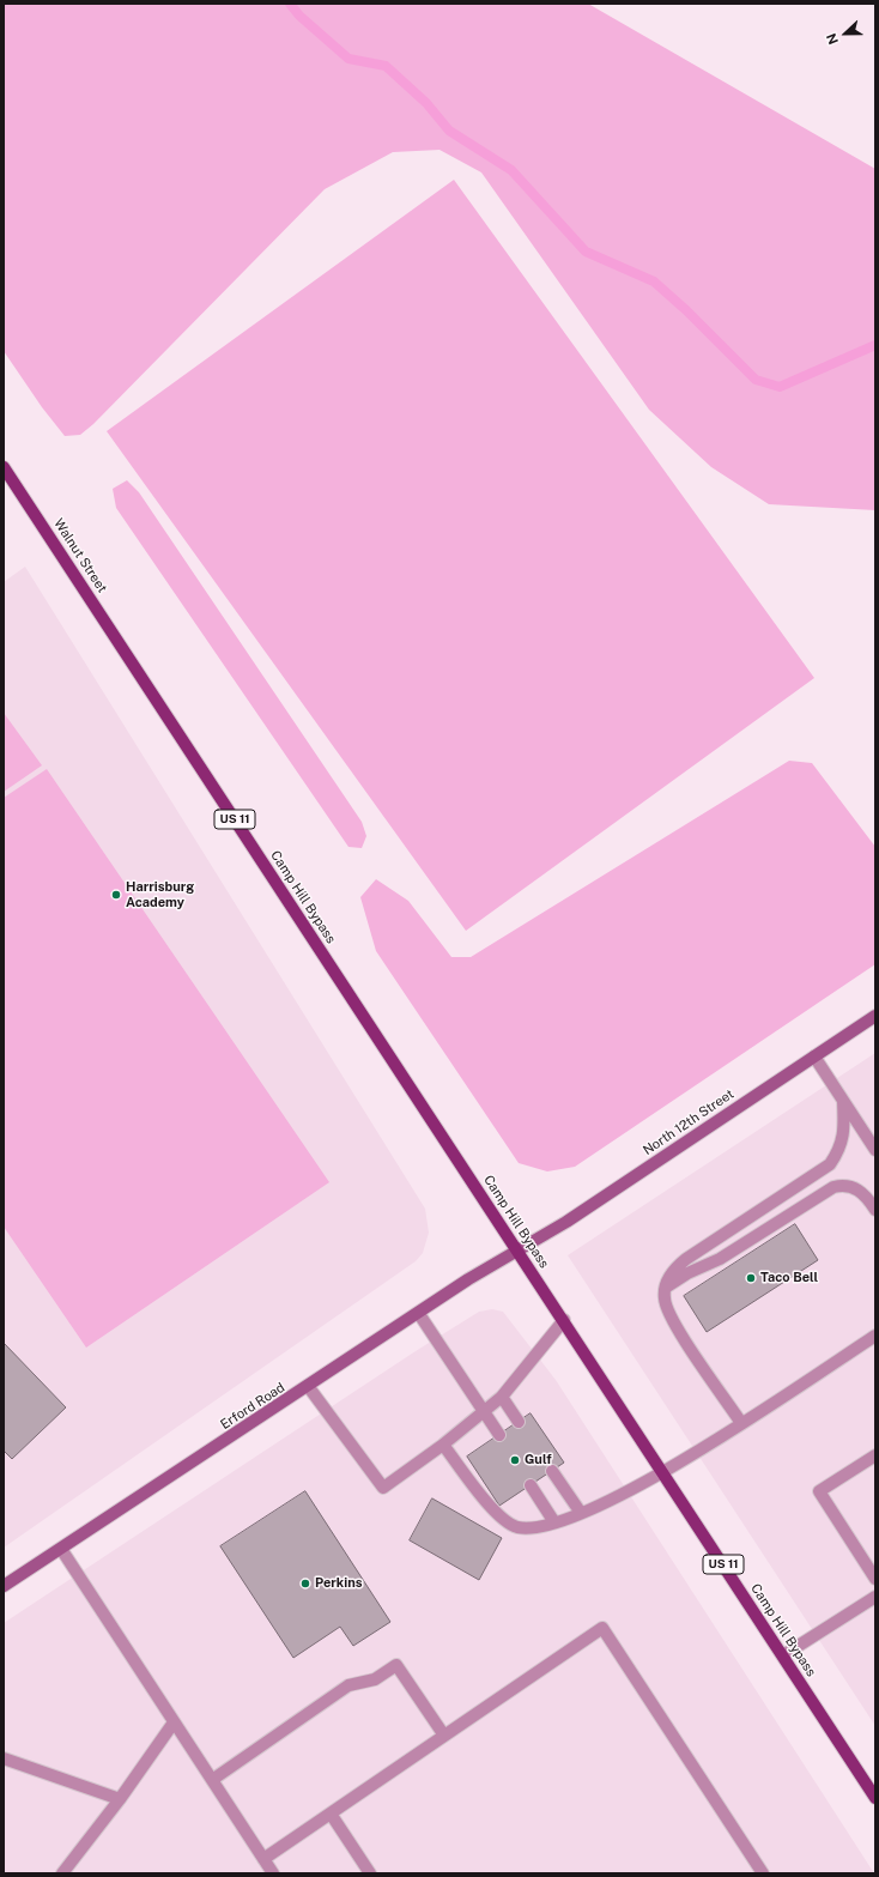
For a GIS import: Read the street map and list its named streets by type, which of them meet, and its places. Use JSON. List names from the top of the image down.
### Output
{
  "streets": {
    "main road": [
      "Walnut Street",
      "US 11",
      "Camp Hill Bypass",
      "North 12th Street",
      "Erford Road"
    ]
  },
  "crossings": [
    ["Walnut Street", "Camp Hill Bypass"],
    ["Camp Hill Bypass", "North 12th Street"],
    ["Camp Hill Bypass", "Erford Road"],
    ["North 12th Street", "Erford Road"]
  ],
  "places": [
    "Harrisburg Academy",
    "Taco Bell",
    "Gulf",
    "Perkins"
  ],
  "north": "left"
}
